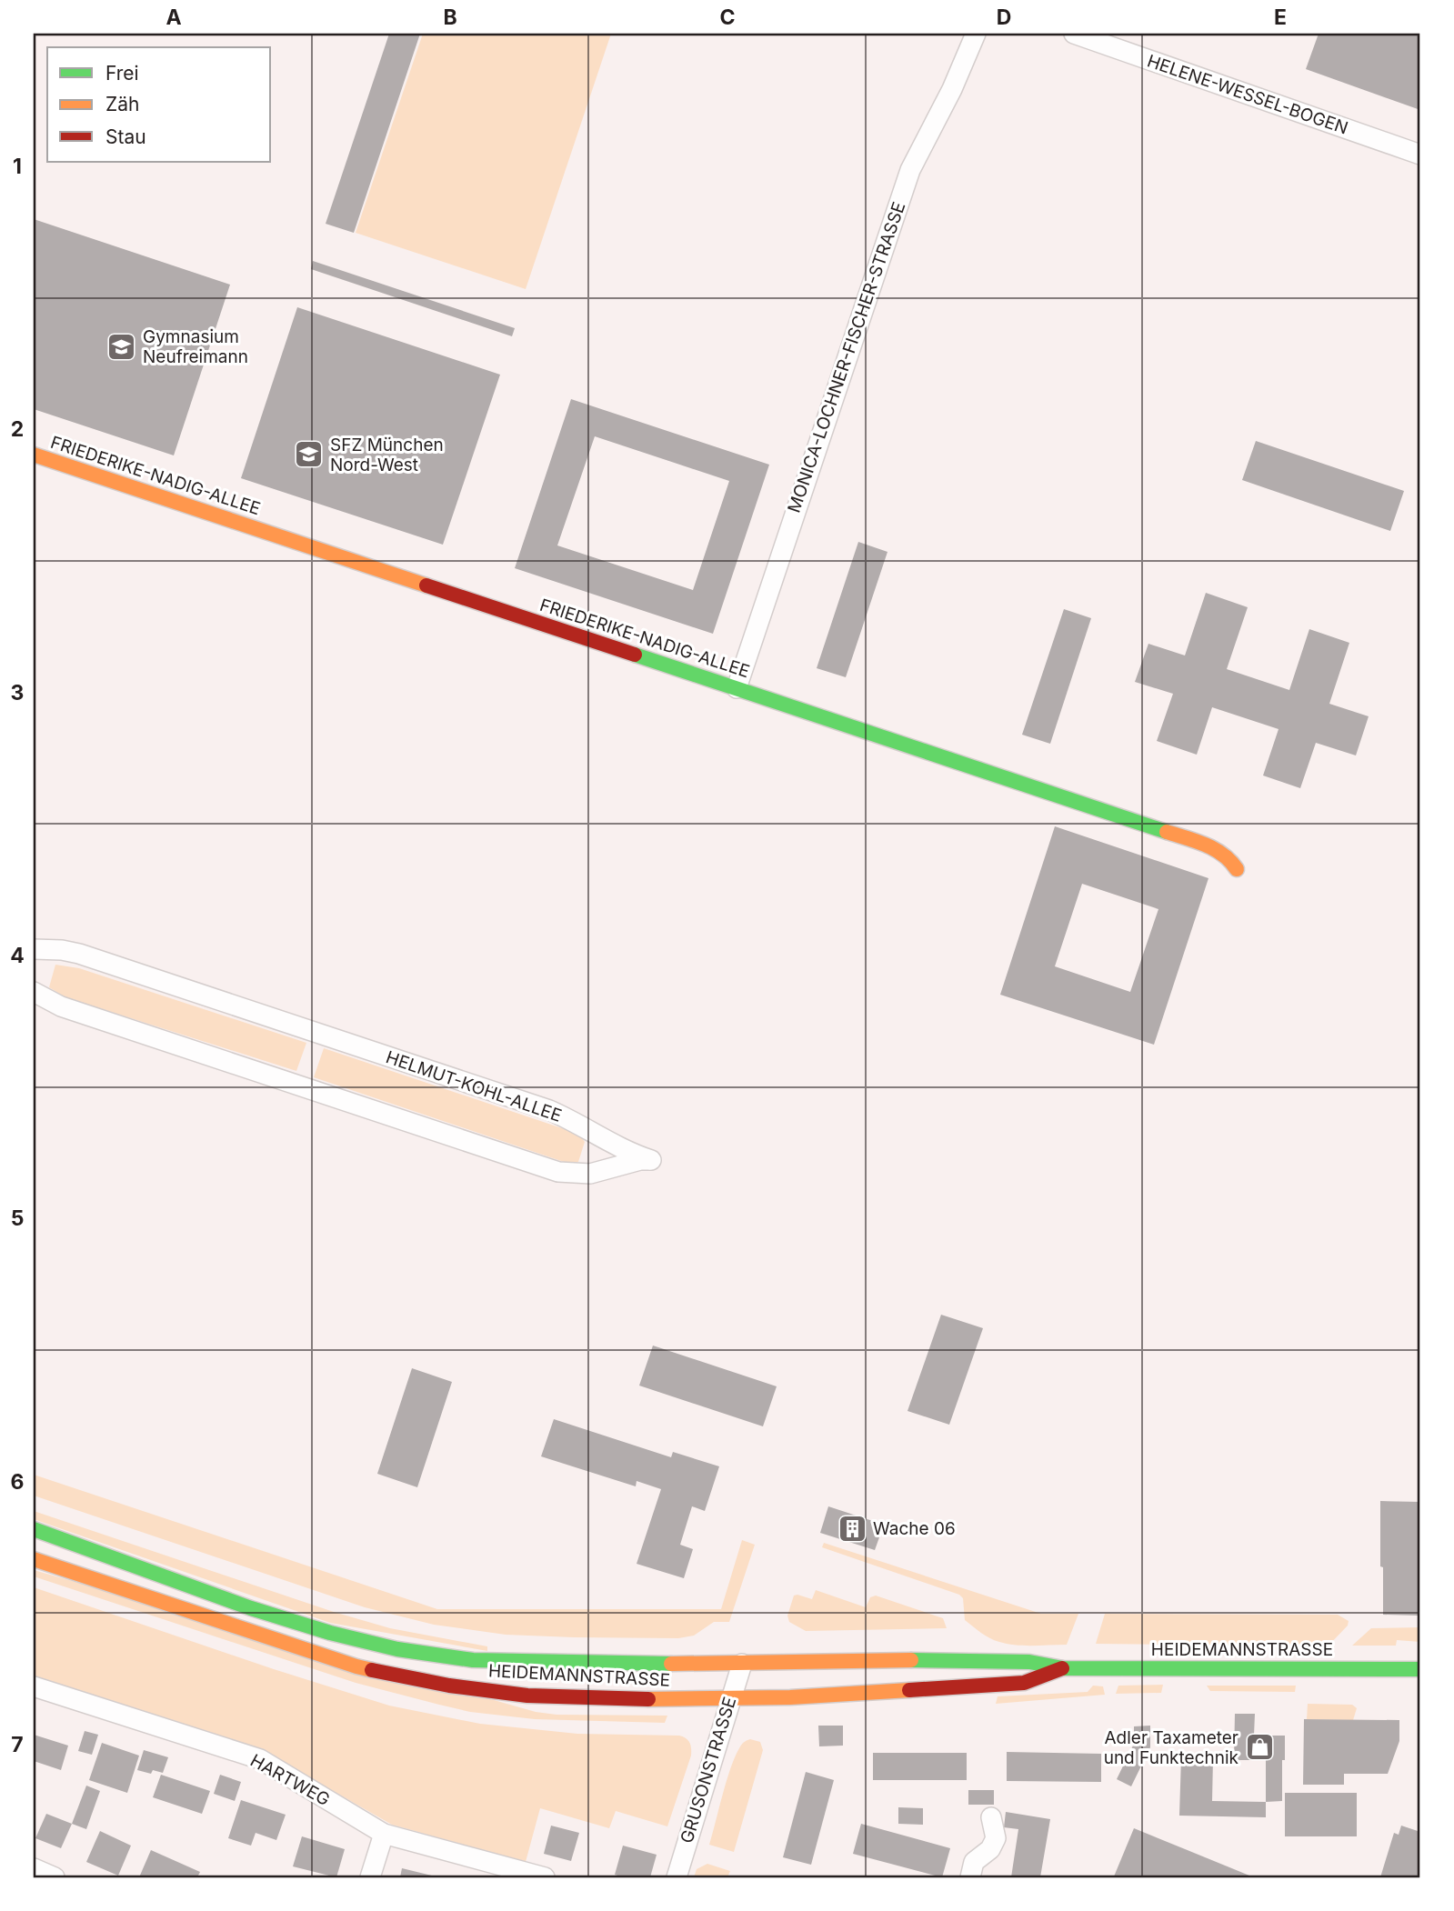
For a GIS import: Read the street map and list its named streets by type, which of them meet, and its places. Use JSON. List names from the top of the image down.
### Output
{
  "streets": {
    "main road": ["FRIEDERIKE-NADIG-ALLEE", "HEIDEMANNSTRASSE"],
    "street": [
      "HELENE-WESSEL-BOGEN",
      "MONICA-LOCHNER-FISCHER-STRASSE",
      "HELMUT-KOHL-ALLEE",
      "GRUSONSTRASSE",
      "HARTWEG"
    ]
  },
  "crossings": [
    ["MONICA-LOCHNER-FISCHER-STRASSE", "FRIEDERIKE-NADIG-ALLEE"],
    ["HEIDEMANNSTRASSE", "GRUSONSTRASSE"]
  ],
  "places": {
    "school or university": ["Gymnasium Neufreimann", "SFZ München Nord-West"],
    "building": ["Wache 06"],
    "shop": ["Adler Taxameter und Funktechnik"]
  },
  "legend": ["Frei", "Zäh", "Stau"],
  "grid": {
    "columns": [
      "A",
      "B",
      "C",
      "D",
      "E"
    ],
    "rows": [
      "1",
      "2",
      "3",
      "4",
      "5",
      "6",
      "7"
    ]
  }
}
